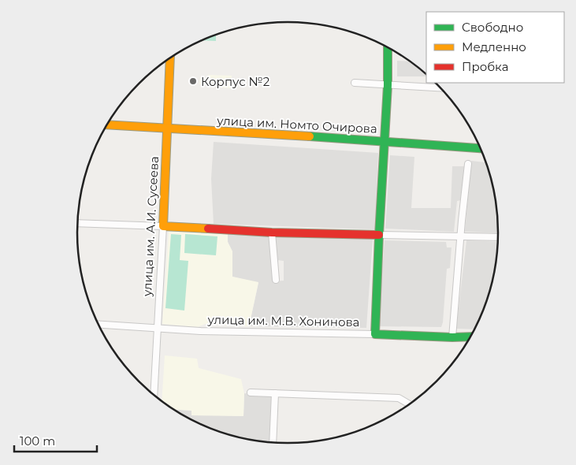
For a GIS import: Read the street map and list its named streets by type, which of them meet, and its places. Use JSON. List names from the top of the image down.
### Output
{
  "streets": {
    "street": ["улица им. Номто Очирова", "улица им. А.И. Сусеева", "улица им. М.В. Хонинова"]
  },
  "crossings": [
    ["улица им. Номто Очирова", "улица им. А.И. Сусеева"],
    ["улица им. А.И. Сусеева", "улица им. М.В. Хонинова"]
  ],
  "places": ["Корпус №2"],
  "legend": ["Свободно", "Медленно", "Пробка"],
  "scale_bar": "100 m"
}
